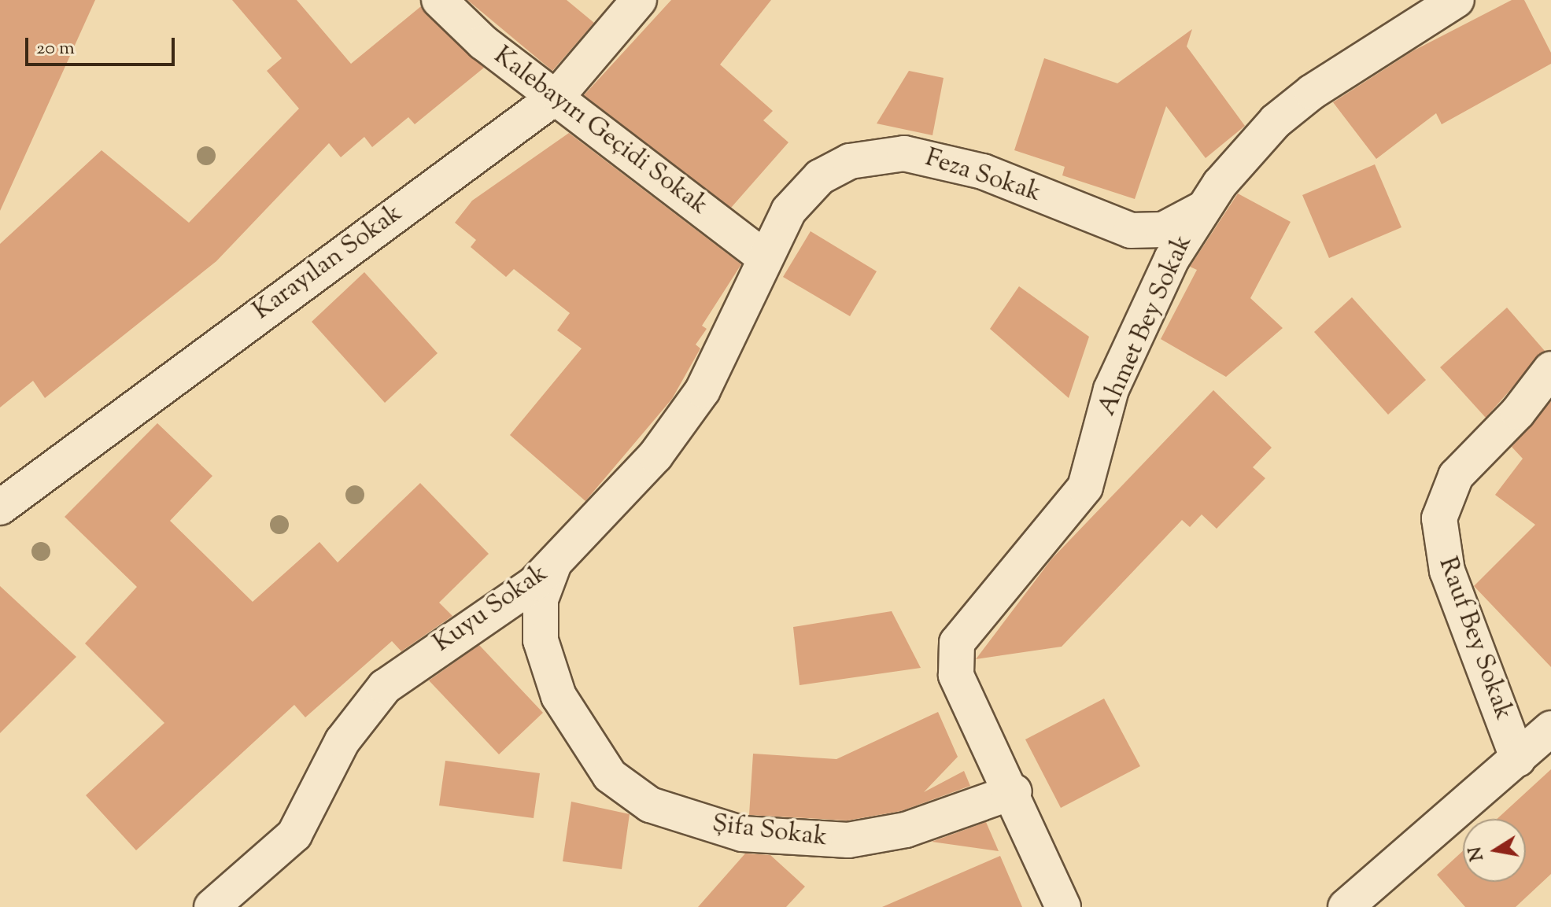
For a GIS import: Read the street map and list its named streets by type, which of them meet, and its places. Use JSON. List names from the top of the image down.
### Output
{
  "streets": {
    "street": [
      "Kalebayırı Geçidi Sokak",
      "Feza Sokak",
      "Karayılan Sokak",
      "Ahmet Bey Sokak",
      "Kuyu Sokak",
      "Rauf Bey Sokak",
      "Şifa Sokak"
    ]
  },
  "crossings": [
    ["Kalebayırı Geçidi Sokak", "Feza Sokak"],
    ["Kalebayırı Geçidi Sokak", "Karayılan Sokak"],
    ["Kalebayırı Geçidi Sokak", "Kuyu Sokak"],
    ["Feza Sokak", "Ahmet Bey Sokak"],
    ["Feza Sokak", "Kuyu Sokak"],
    ["Ahmet Bey Sokak", "Şifa Sokak"],
    ["Kuyu Sokak", "Şifa Sokak"]
  ],
  "scale_bar": "20 m",
  "north": "left"
}
